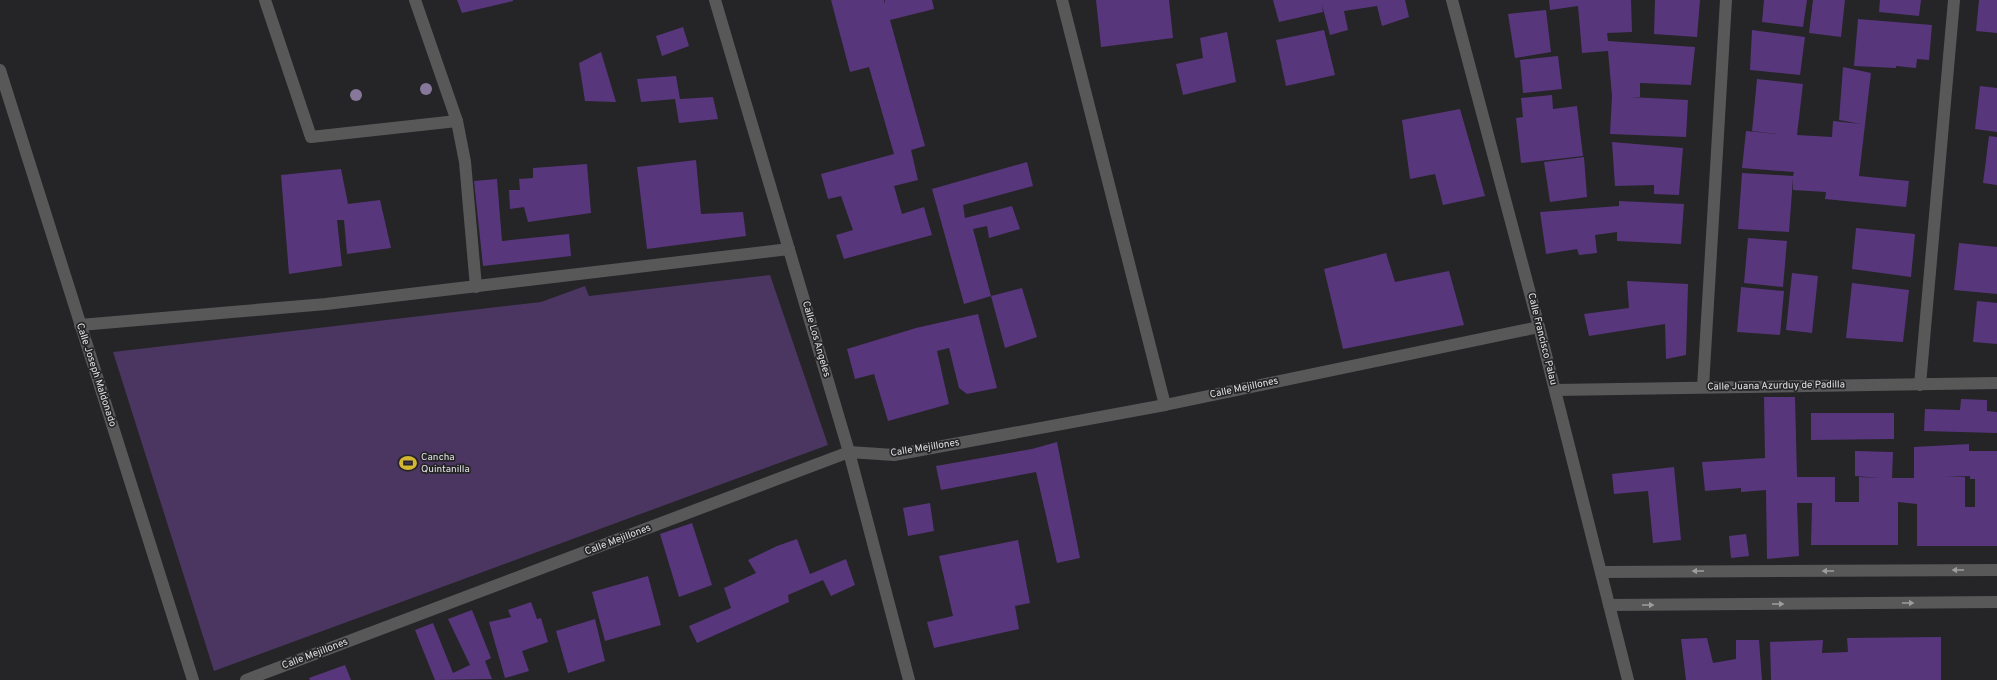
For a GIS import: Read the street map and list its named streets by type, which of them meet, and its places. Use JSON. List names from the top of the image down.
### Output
{
  "streets": {
    "street": [
      "Calle Los Angeles",
      "Calle Francisco Palau",
      "Calle Joseph Maldonado",
      "Calle Juana Azurduy de Padilla",
      "Calle Mejillones"
    ]
  },
  "crossings": [
    ["Calle Los Angeles", "Calle Mejillones"],
    ["Calle Francisco Palau", "Calle Juana Azurduy de Padilla"],
    ["Calle Francisco Palau", "Calle Mejillones"]
  ],
  "places": {
    "sports": ["Cancha Quintanilla"]
  }
}
